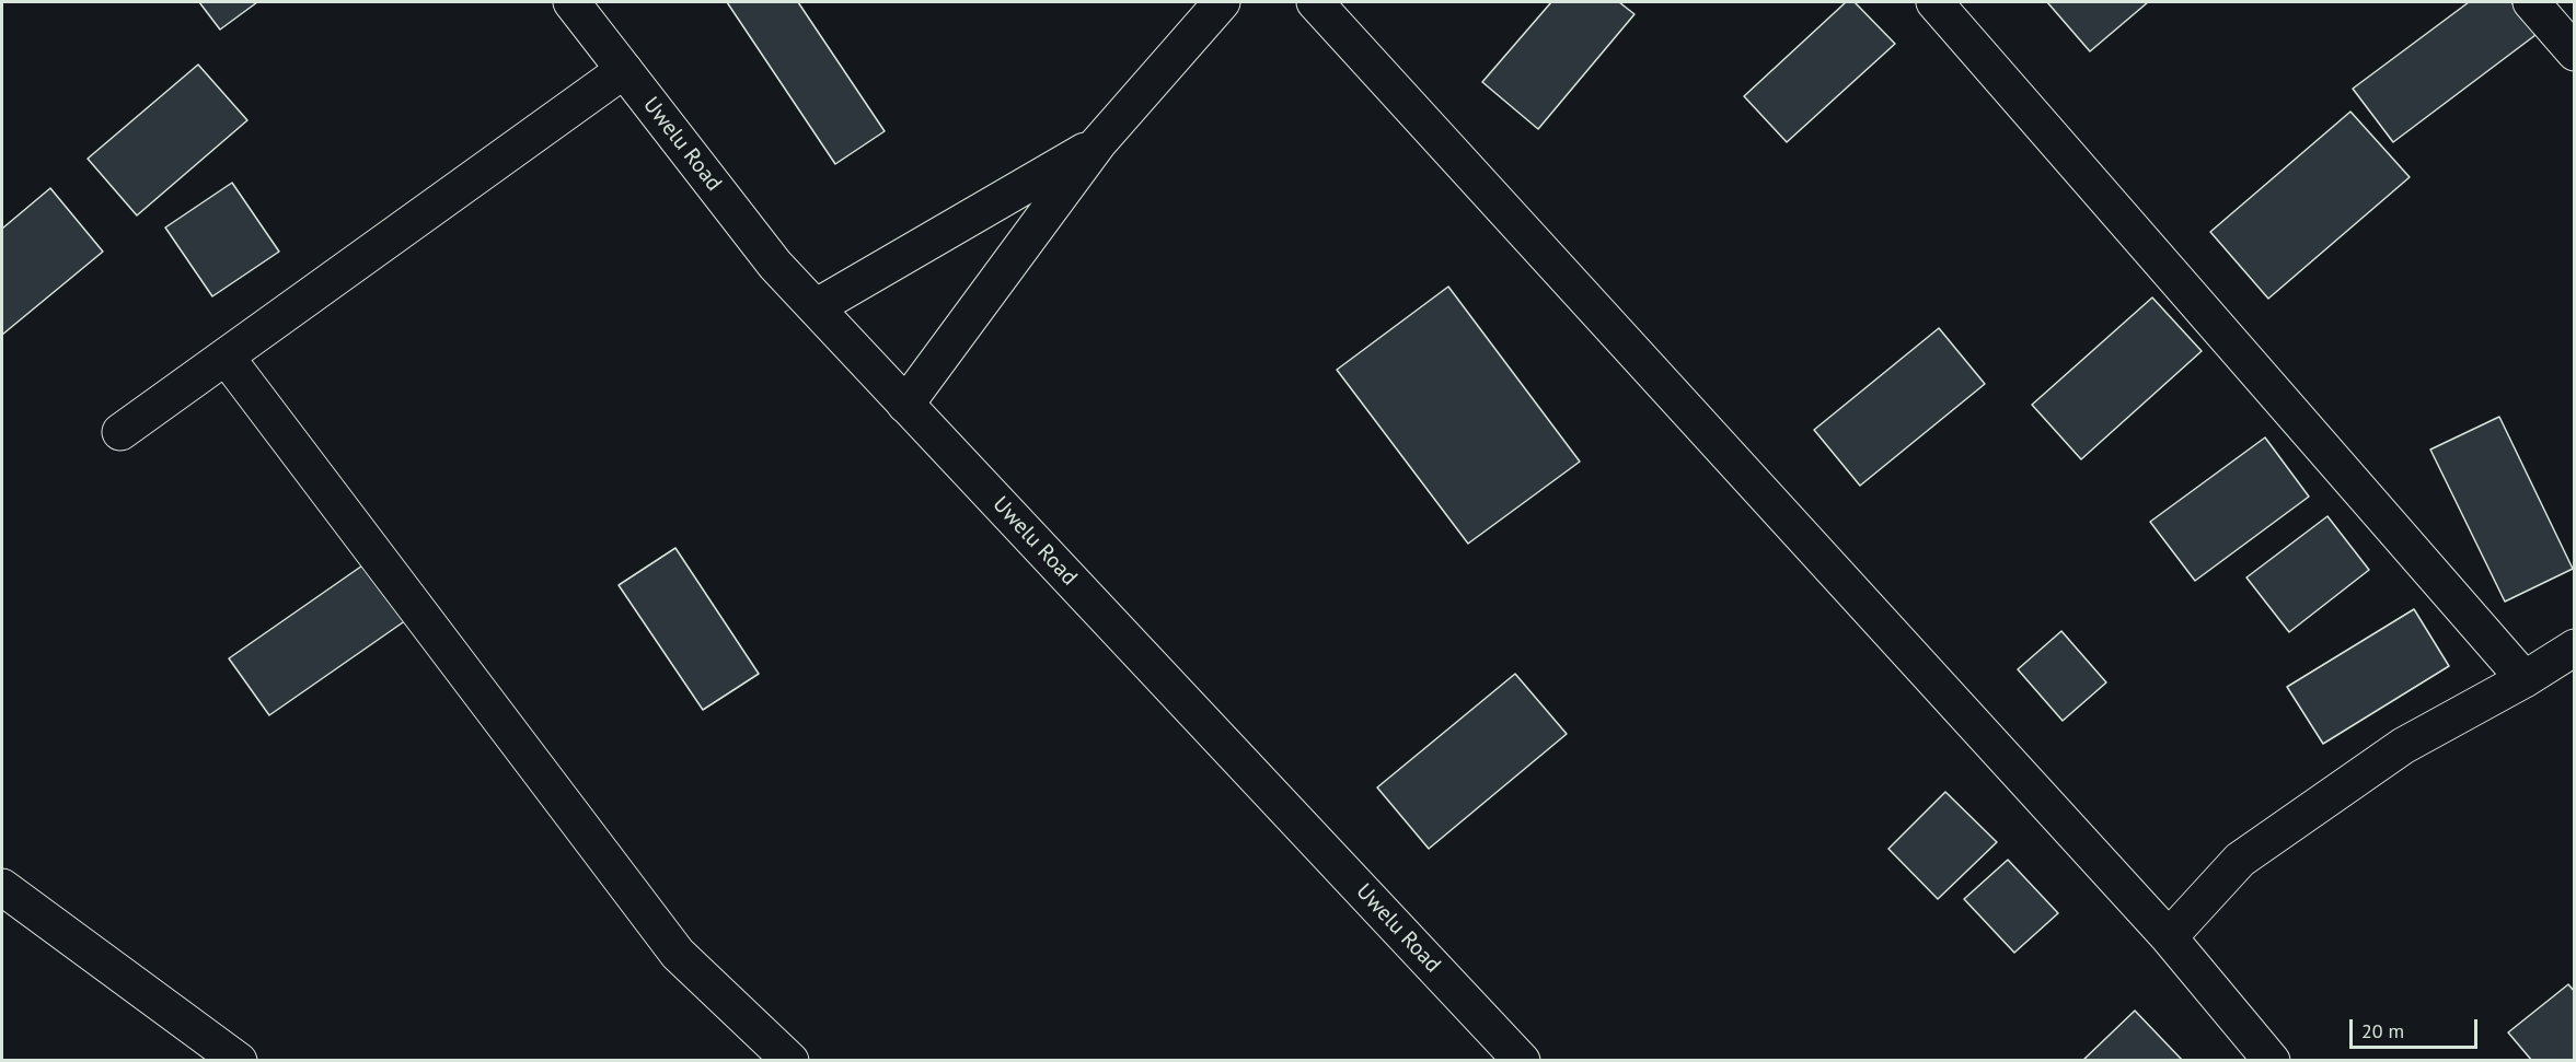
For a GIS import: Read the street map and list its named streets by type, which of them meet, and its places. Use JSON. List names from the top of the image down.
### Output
{
  "streets": {
    "street": ["Uwelu Road"]
  },
  "scale_bar": "20 m"
}
